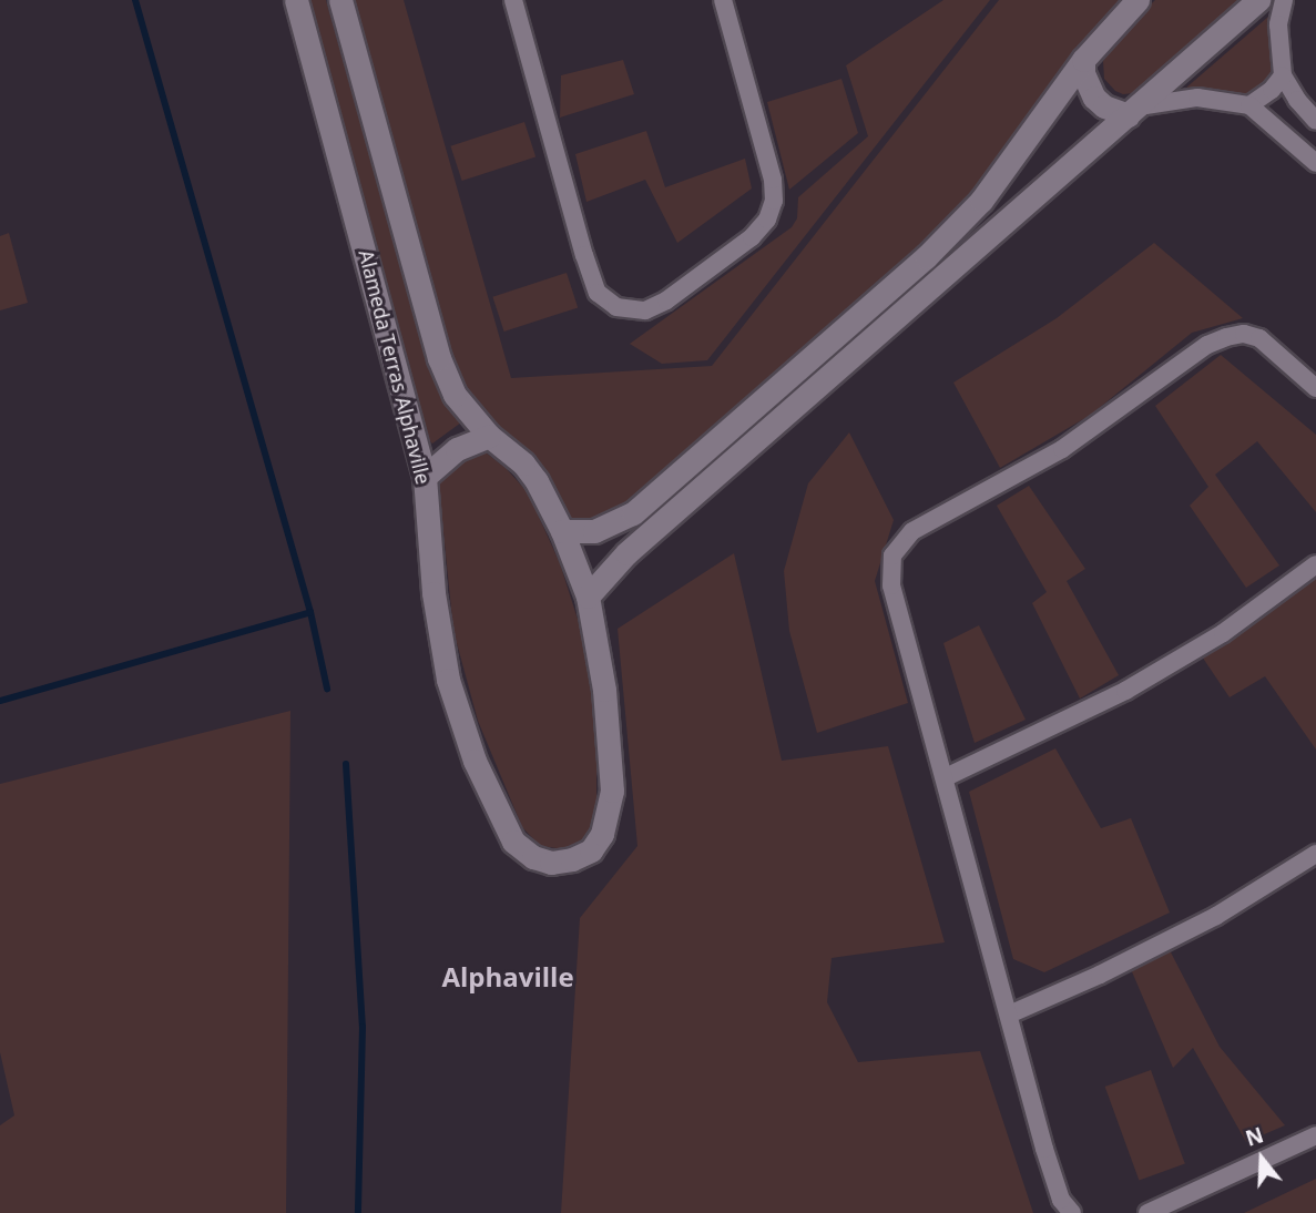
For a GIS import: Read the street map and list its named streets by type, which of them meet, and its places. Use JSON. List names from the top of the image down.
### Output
{
  "streets": {
    "street": ["Alameda Terras Alphaville"]
  },
  "districts": ["Alphaville"],
  "north": "top"
}
